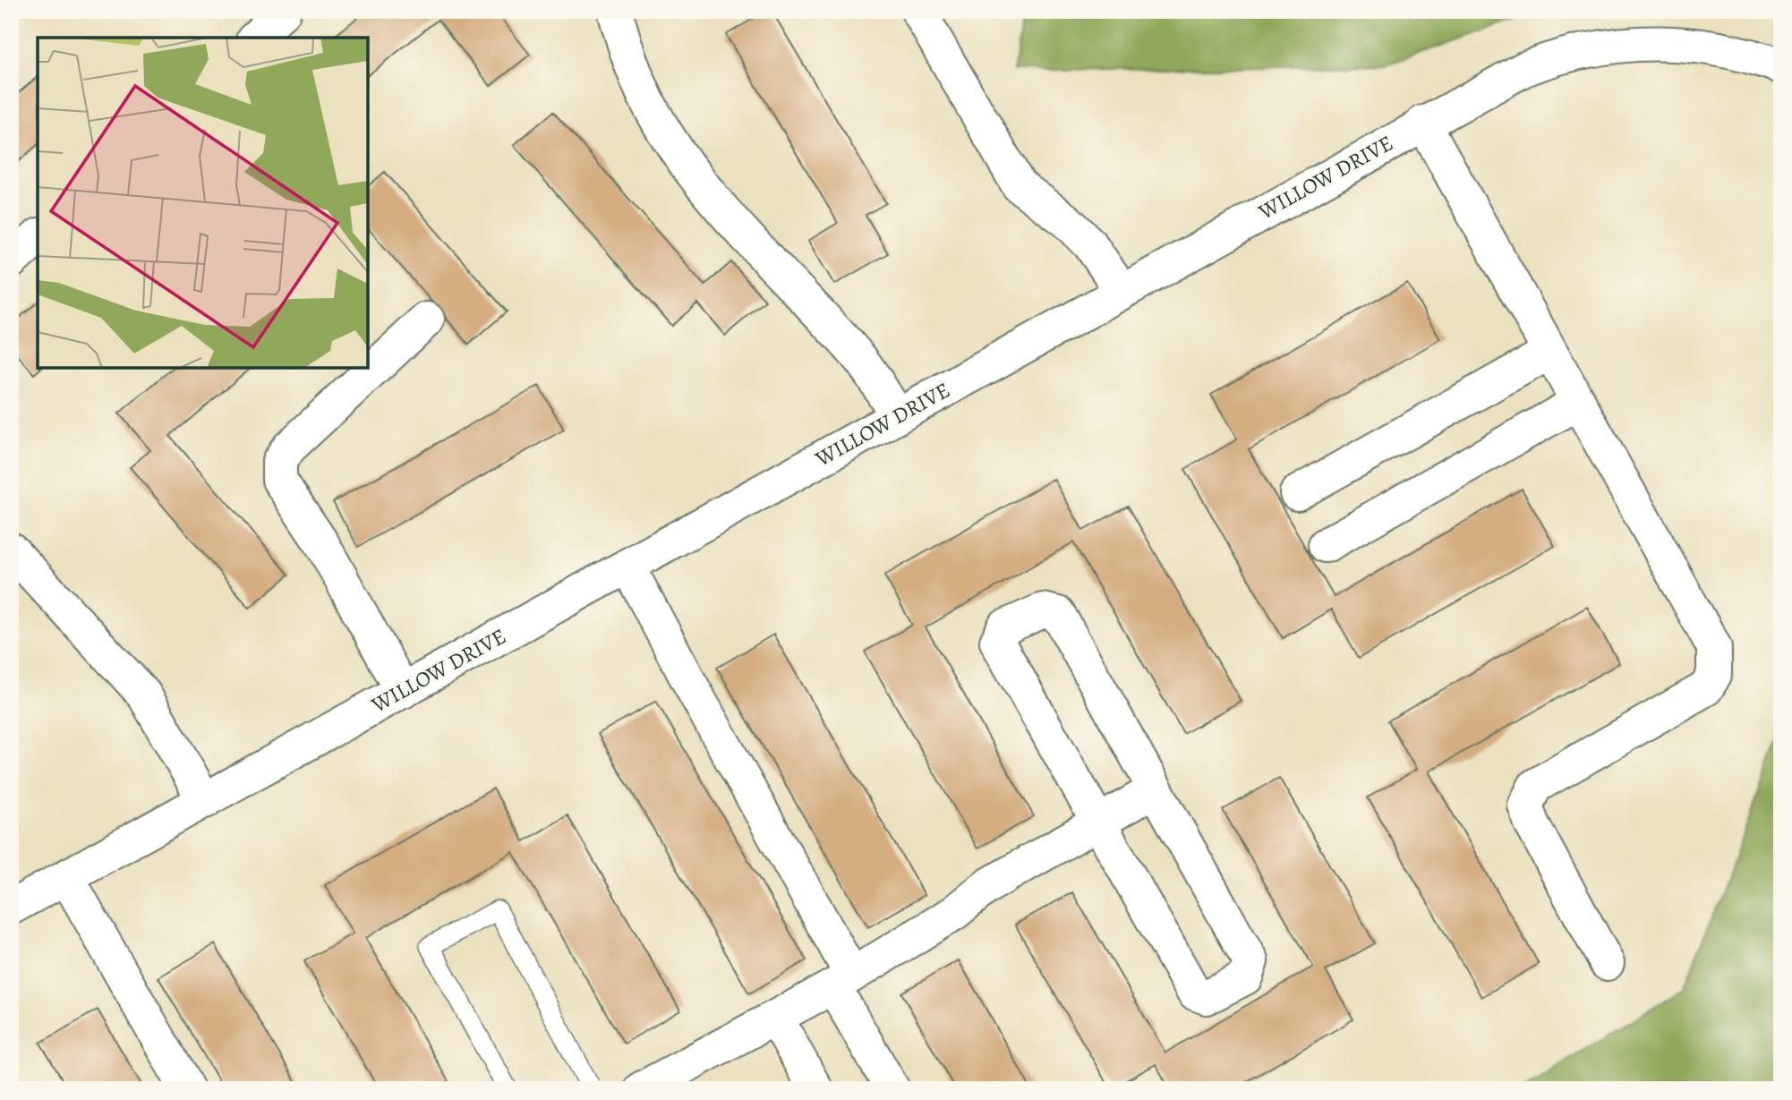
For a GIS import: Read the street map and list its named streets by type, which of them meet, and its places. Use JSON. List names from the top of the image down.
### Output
{
  "streets": {
    "street": ["WILLOW DRIVE"]
  }
}
